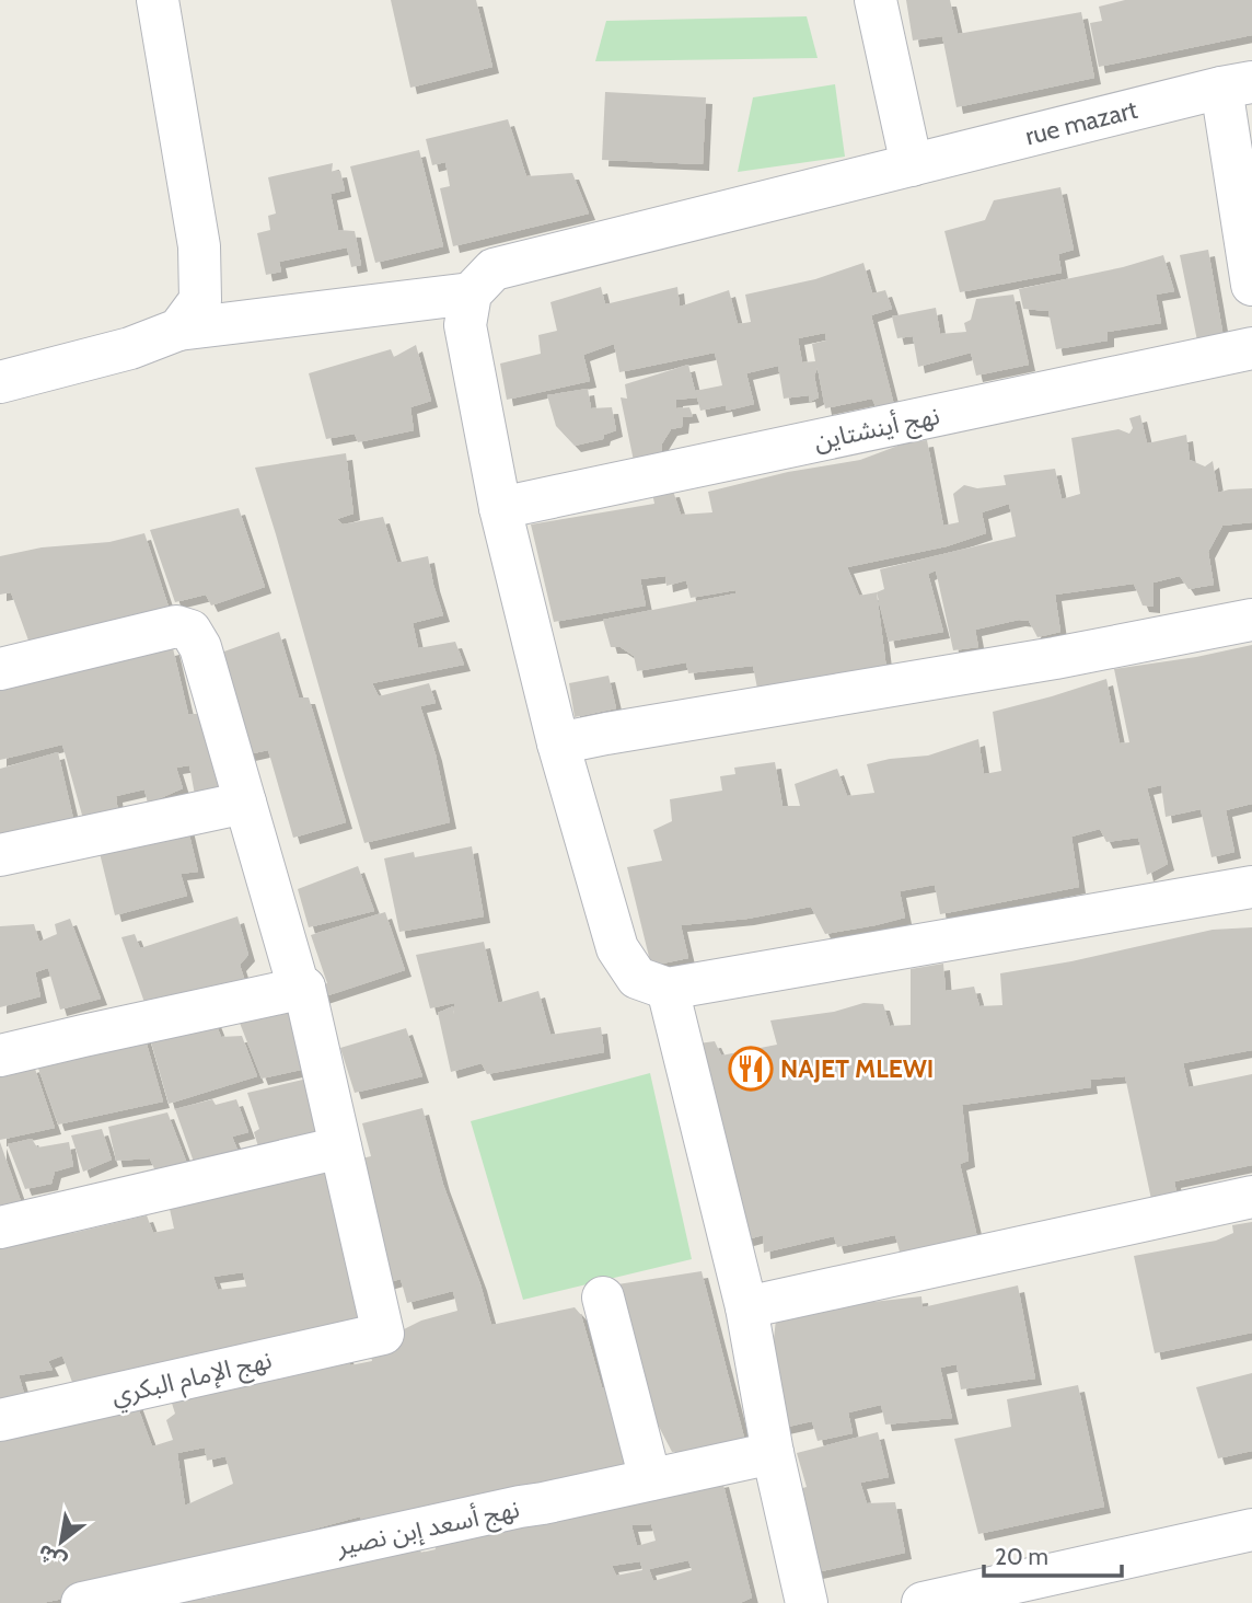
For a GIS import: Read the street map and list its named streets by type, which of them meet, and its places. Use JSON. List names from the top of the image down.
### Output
{
  "streets": {
    "street": [
      "rue mazart",
      "نهج أينشتاين",
      "نهج الإمام البكري",
      "نهج أسعد إبن نصير"
    ]
  },
  "places": {
    "restaurant": ["NAJET MLEWI"]
  },
  "scale_bar": "20 m",
  "north": "bottom left"
}
